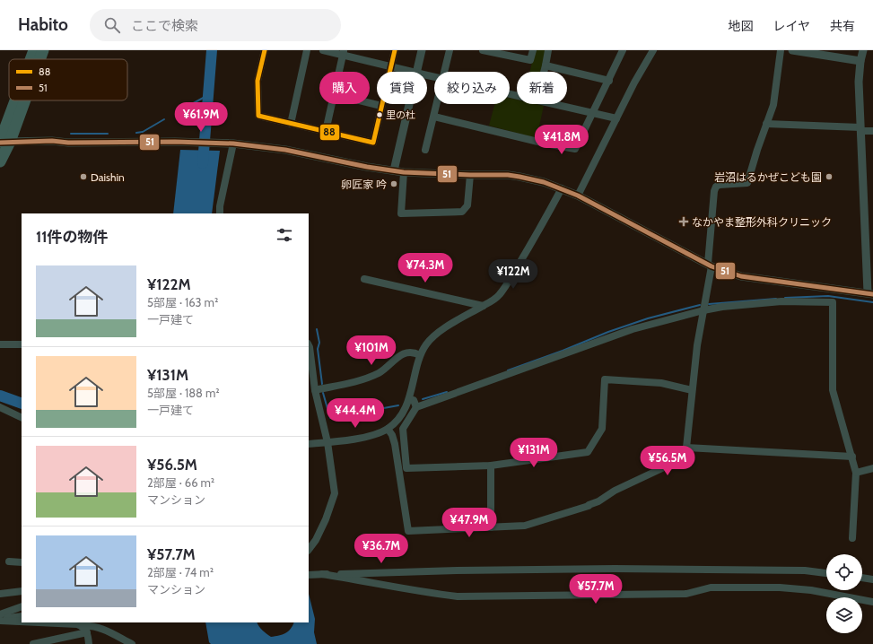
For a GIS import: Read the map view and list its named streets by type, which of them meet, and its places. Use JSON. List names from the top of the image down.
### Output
{
  "places": {
    "other": [
      "里の杜",
      "Daishin",
      "岩沼はるかぜこども園",
      "卵匠家 吟"
    ],
    "health": ["なかやま整形外科クリニック"]
  },
  "lines": ["transit line 88", "transit line 51"],
  "legend": ["88", "51"],
  "page": {
    "header": "Habito",
    "search": "ここで検索",
    "nav": ["地図", "レイヤ", "共有"],
    "chip": [
      "購入",
      "賃貸",
      "絞り込み",
      "新着"
    ],
    "price": [
      "¥61.9M",
      "¥41.8M",
      "¥74.3M",
      "¥122M",
      "¥101M",
      "¥44.4M",
      "¥131M",
      "¥56.5M",
      "¥47.9M",
      "¥36.7M",
      "¥57.7M"
    ],
    "heading": "11件の物件",
    "list": [
      {
        "name": "¥122M",
        "note": "5部屋 · 163 m² · 一戸建て"
      },
      {
        "name": "¥131M",
        "note": "5部屋 · 188 m² · 一戸建て"
      },
      {
        "name": "¥56.5M",
        "note": "2部屋 · 66 m² · マンション"
      },
      {
        "name": "¥57.7M",
        "note": "2部屋 · 74 m² · マンション"
      }
    ]
  }
}
